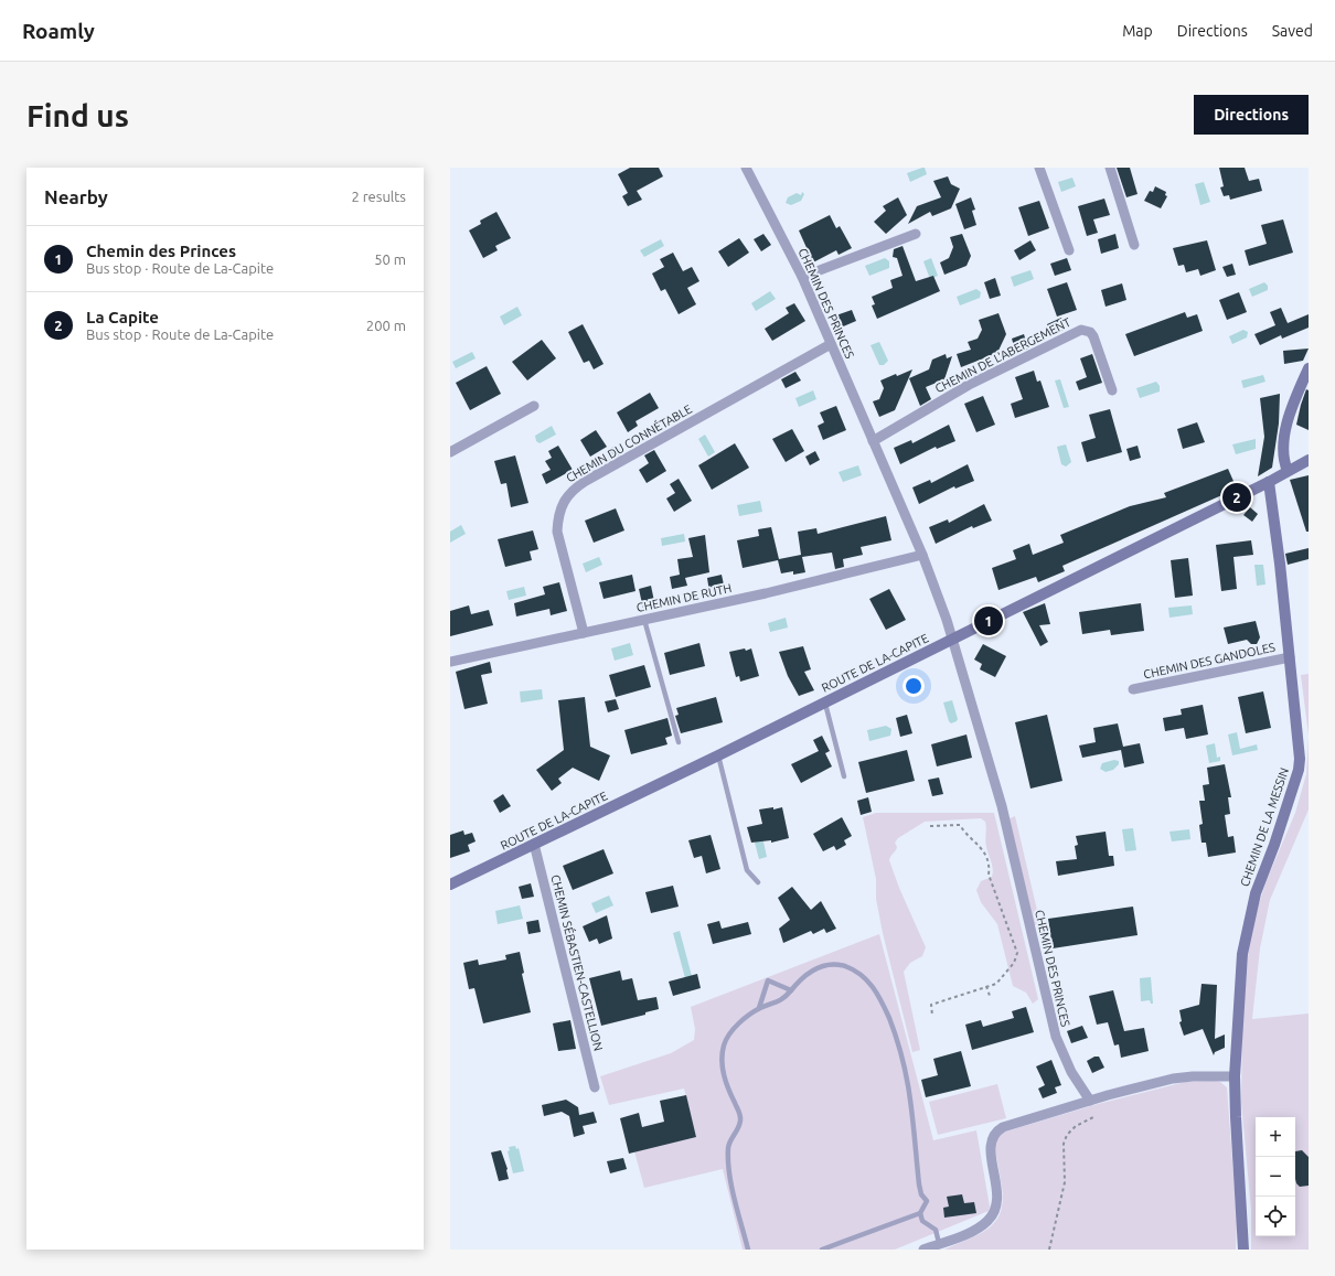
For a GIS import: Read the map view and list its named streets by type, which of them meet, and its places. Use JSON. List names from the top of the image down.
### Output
{
  "streets": {
    "street": [
      "CHEMIN DES PRINCES",
      "CHEMIN DE L'ABERGEMENT",
      "CHEMIN DU CONNÉTABLE",
      "CHEMIN DE RUTH",
      "CHEMIN DES GANDOLES",
      "ROUTE DE LA-CAPITE",
      "CHEMIN DE LA MESSIN",
      "CHEMIN SÉBASTIEN-CASTELLION"
    ]
  },
  "crossings": [
    ["CHEMIN DES PRINCES", "CHEMIN DE L'ABERGEMENT"],
    ["CHEMIN DES PRINCES", "CHEMIN DU CONNÉTABLE"],
    ["CHEMIN DES PRINCES", "CHEMIN DE RUTH"],
    ["CHEMIN DES PRINCES", "ROUTE DE LA-CAPITE"],
    ["CHEMIN DU CONNÉTABLE", "CHEMIN DE RUTH"],
    ["CHEMIN DES GANDOLES", "CHEMIN DE LA MESSIN"],
    ["ROUTE DE LA-CAPITE", "CHEMIN DE LA MESSIN"],
    ["ROUTE DE LA-CAPITE", "CHEMIN SÉBASTIEN-CASTELLION"]
  ],
  "page": {
    "header": "Roamly",
    "nav": ["Map", "Directions", "Saved"],
    "buttons": "Directions",
    "title": "Find us",
    "heading": ["Nearby", "2 results"],
    "list": [
      {
        "mark": "1",
        "name": "Chemin des Princes",
        "note": "Bus stop · Route de La-Capite",
        "value": "50 m"
      },
      {
        "mark": "2",
        "name": "La Capite",
        "note": "Bus stop · Route de La-Capite",
        "value": "200 m"
      }
    ],
    "pins": ["2", "1"],
    "map_buttons": ["+", "−"]
  }
}
